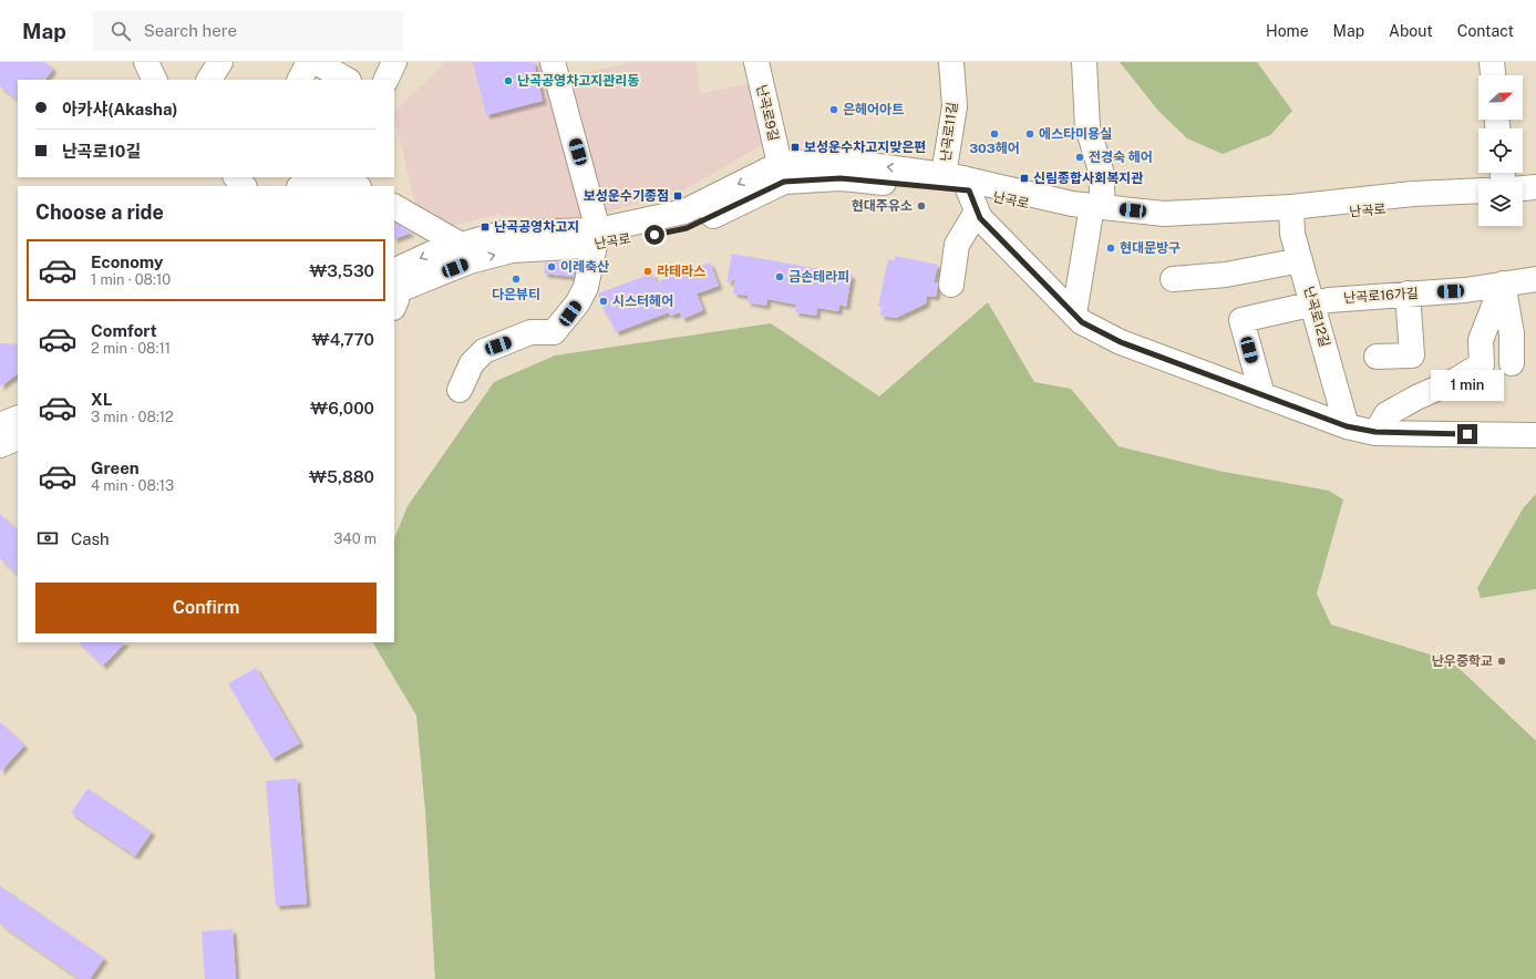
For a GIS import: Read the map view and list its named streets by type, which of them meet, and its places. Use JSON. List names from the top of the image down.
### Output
{
  "streets": {
    "street": [
      "난곡로9길",
      "난곡로11길",
      "난곡로",
      "난곡로16가길",
      "난곡로12길"
    ]
  },
  "crossings": [
    ["난곡로9길", "난곡로"],
    ["난곡로11길", "난곡로"],
    ["난곡로", "난곡로12길"],
    ["난곡로16가길", "난곡로12길"]
  ],
  "places": {
    "other": [
      "난곡공영차고지관리동",
      "은헤어아트",
      "303헤어",
      "에스타미용실",
      "전경숙 헤어",
      "현대주유소",
      "현대문방구",
      "이레축산",
      "라테라스",
      "금손테라피",
      "다은뷰티",
      "시스터헤어",
      "난우중학교"
    ],
    "transit": [
      "보성운수차고지맞은편",
      "신림종합사회복지관",
      "보성운수기종점",
      "난곡공영차고지"
    ]
  },
  "north": "right",
  "page": {
    "header": "Map",
    "search": "Search here",
    "nav": [
      "Home",
      "Map",
      "About",
      "Contact"
    ],
    "banner": ["아카샤(Akasha)", "난곡로10길"],
    "heading": "Choose a ride",
    "list": [
      {
        "name": "Economy",
        "note": "1 min · 08:10",
        "value": "₩3,530"
      },
      {
        "name": "Comfort",
        "note": "2 min · 08:11",
        "value": "₩4,770"
      },
      {
        "name": "XL",
        "note": "3 min · 08:12",
        "value": "₩6,000"
      },
      {
        "name": "Green",
        "note": "4 min · 08:13",
        "value": "₩5,880"
      }
    ],
    "bubble": "1 min",
    "pay": ["Cash", "340 m"],
    "buttons": "Confirm"
  }
}
